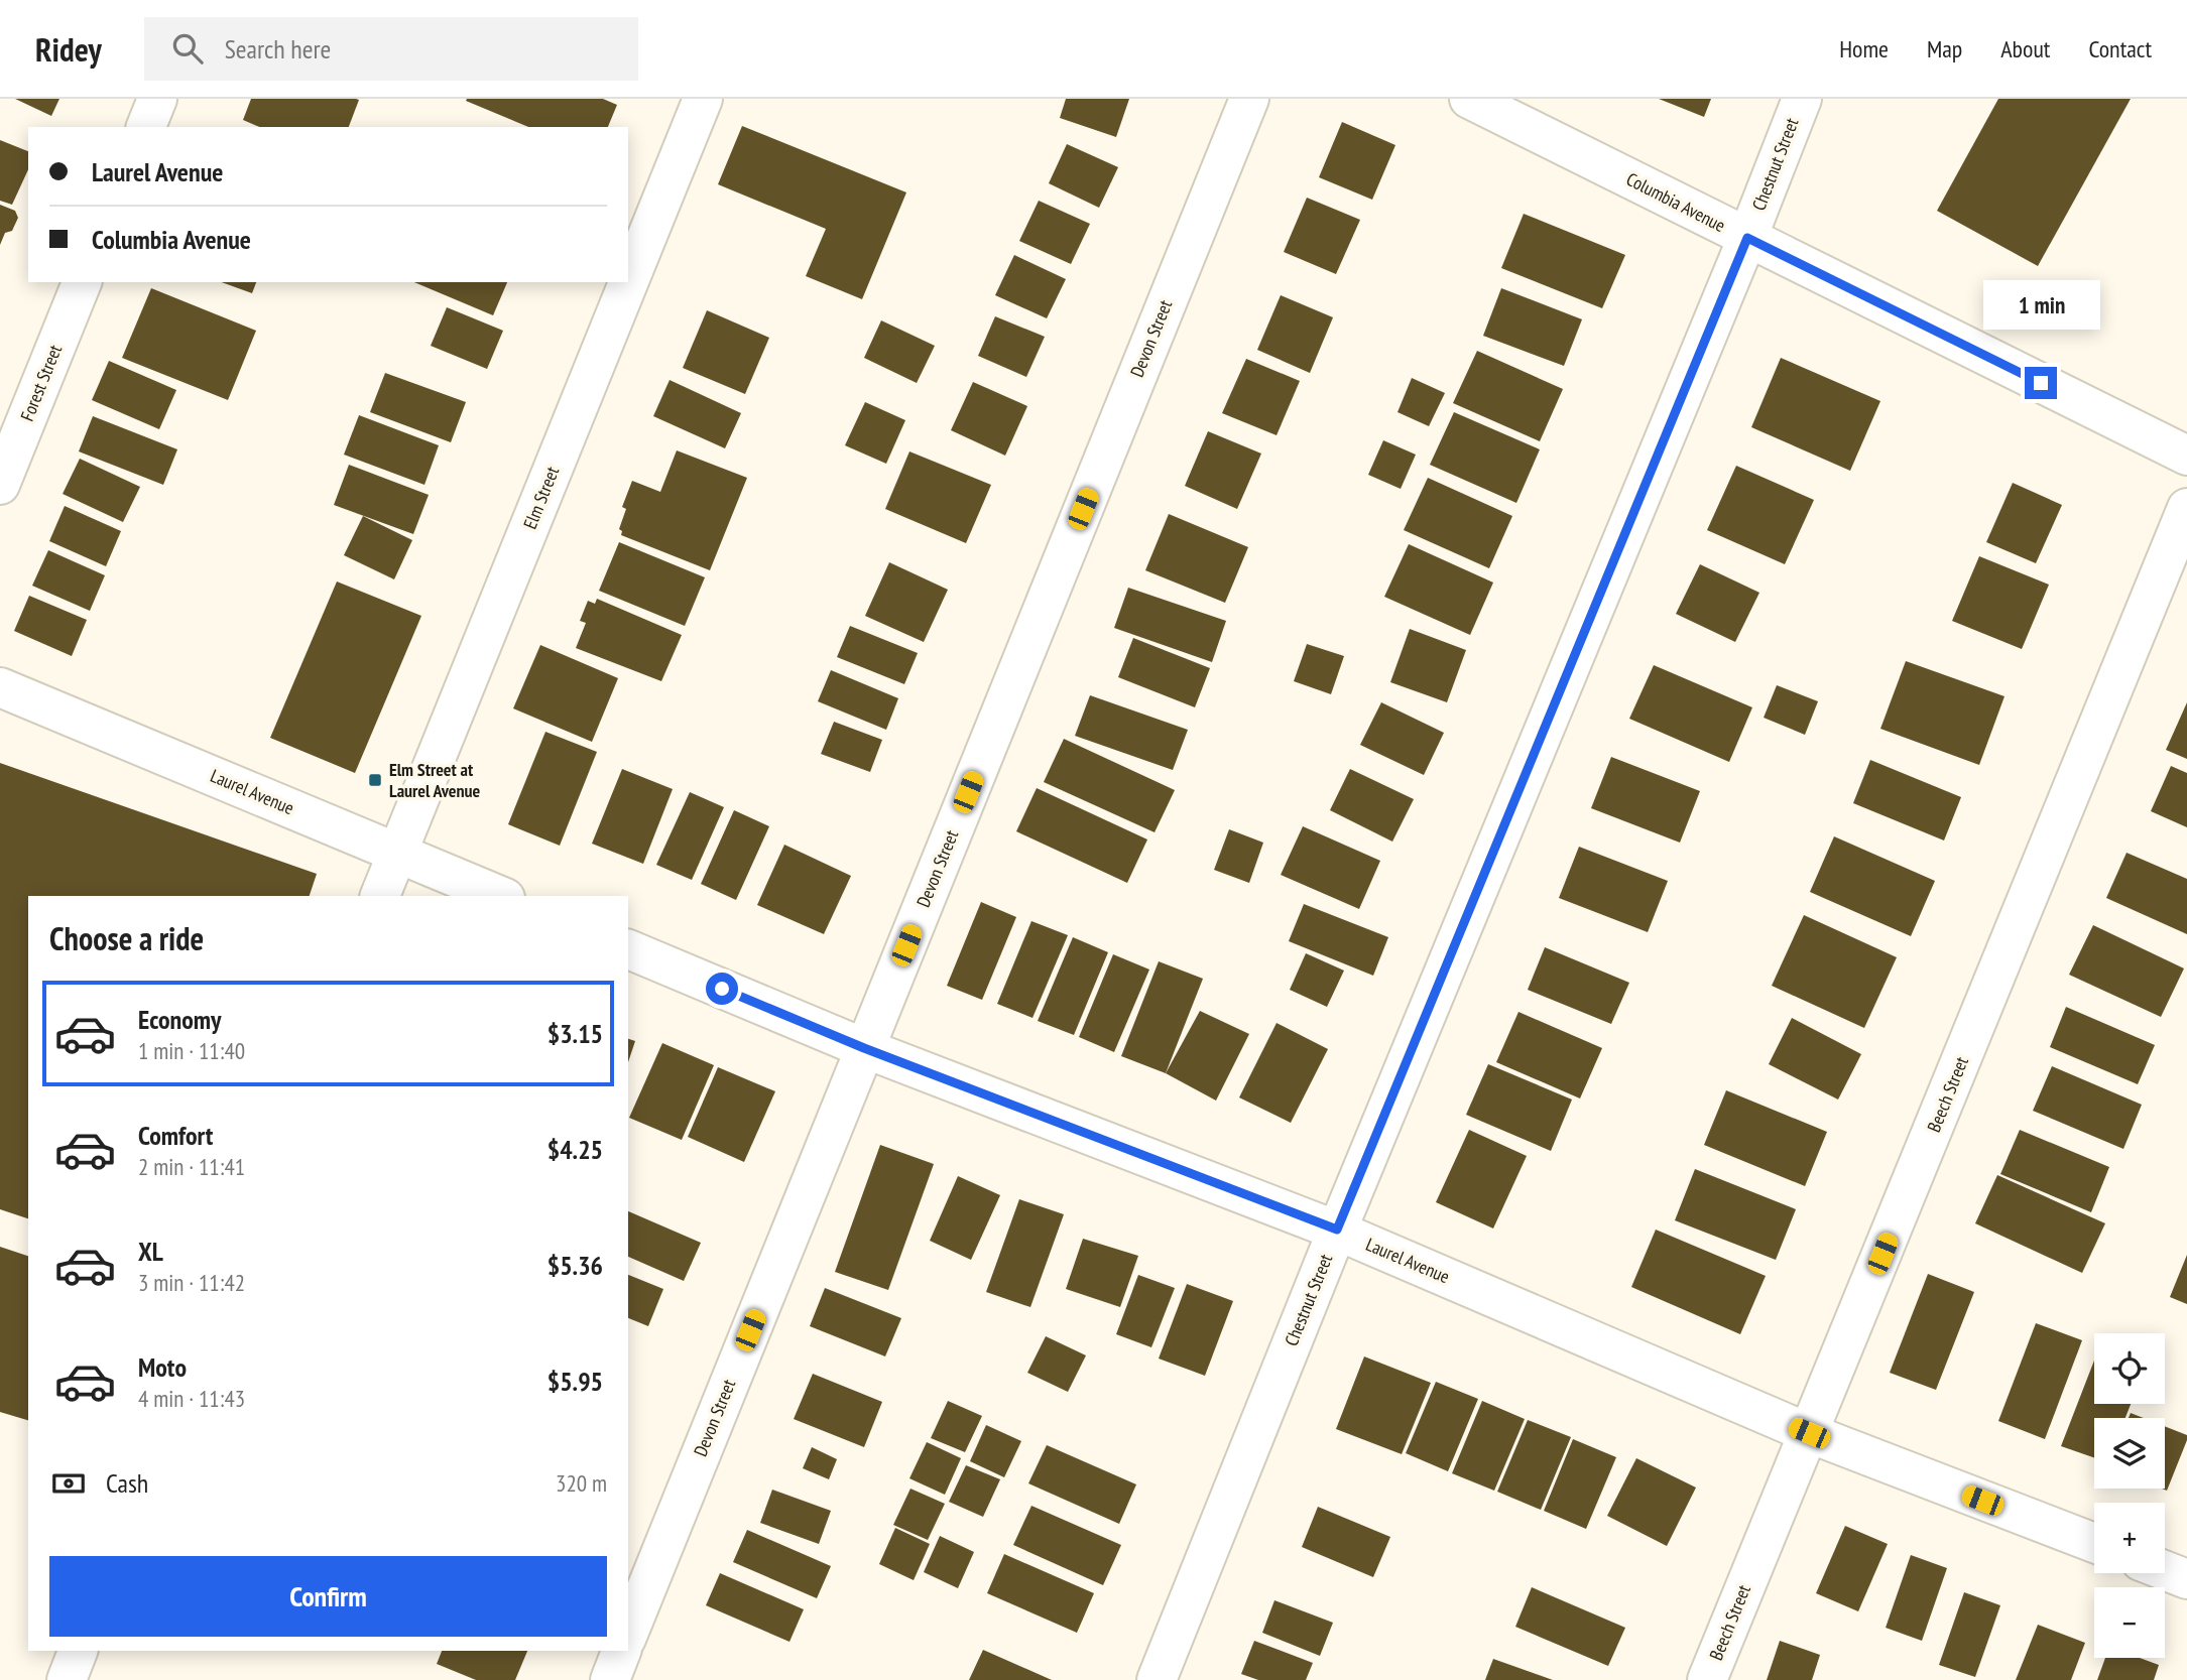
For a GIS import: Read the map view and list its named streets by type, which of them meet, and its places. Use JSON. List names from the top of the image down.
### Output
{
  "streets": {
    "street": [
      "Chestnut Street",
      "Columbia Avenue",
      "Devon Street",
      "Forest Street",
      "Elm Street",
      "Laurel Avenue",
      "Beech Street"
    ]
  },
  "crossings": [
    ["Chestnut Street", "Columbia Avenue"],
    ["Chestnut Street", "Laurel Avenue"],
    ["Devon Street", "Laurel Avenue"],
    ["Elm Street", "Laurel Avenue"],
    ["Laurel Avenue", "Beech Street"]
  ],
  "places": {
    "transit": ["Elm Street at Laurel Avenue"]
  },
  "page": {
    "header": "Ridey",
    "search": "Search here",
    "nav": [
      "Home",
      "Map",
      "About",
      "Contact"
    ],
    "banner": ["Laurel Avenue", "Columbia Avenue"],
    "bubble": "1 min",
    "heading": "Choose a ride",
    "list": [
      {
        "name": "Economy",
        "note": "1 min · 11:40",
        "value": "$3.15"
      },
      {
        "name": "Comfort",
        "note": "2 min · 11:41",
        "value": "$4.25"
      },
      {
        "name": "XL",
        "note": "3 min · 11:42",
        "value": "$5.36"
      },
      {
        "name": "Moto",
        "note": "4 min · 11:43",
        "value": "$5.95"
      }
    ],
    "map_buttons": ["+", "−"],
    "pay": ["Cash", "320 m"],
    "buttons": "Confirm"
  }
}
